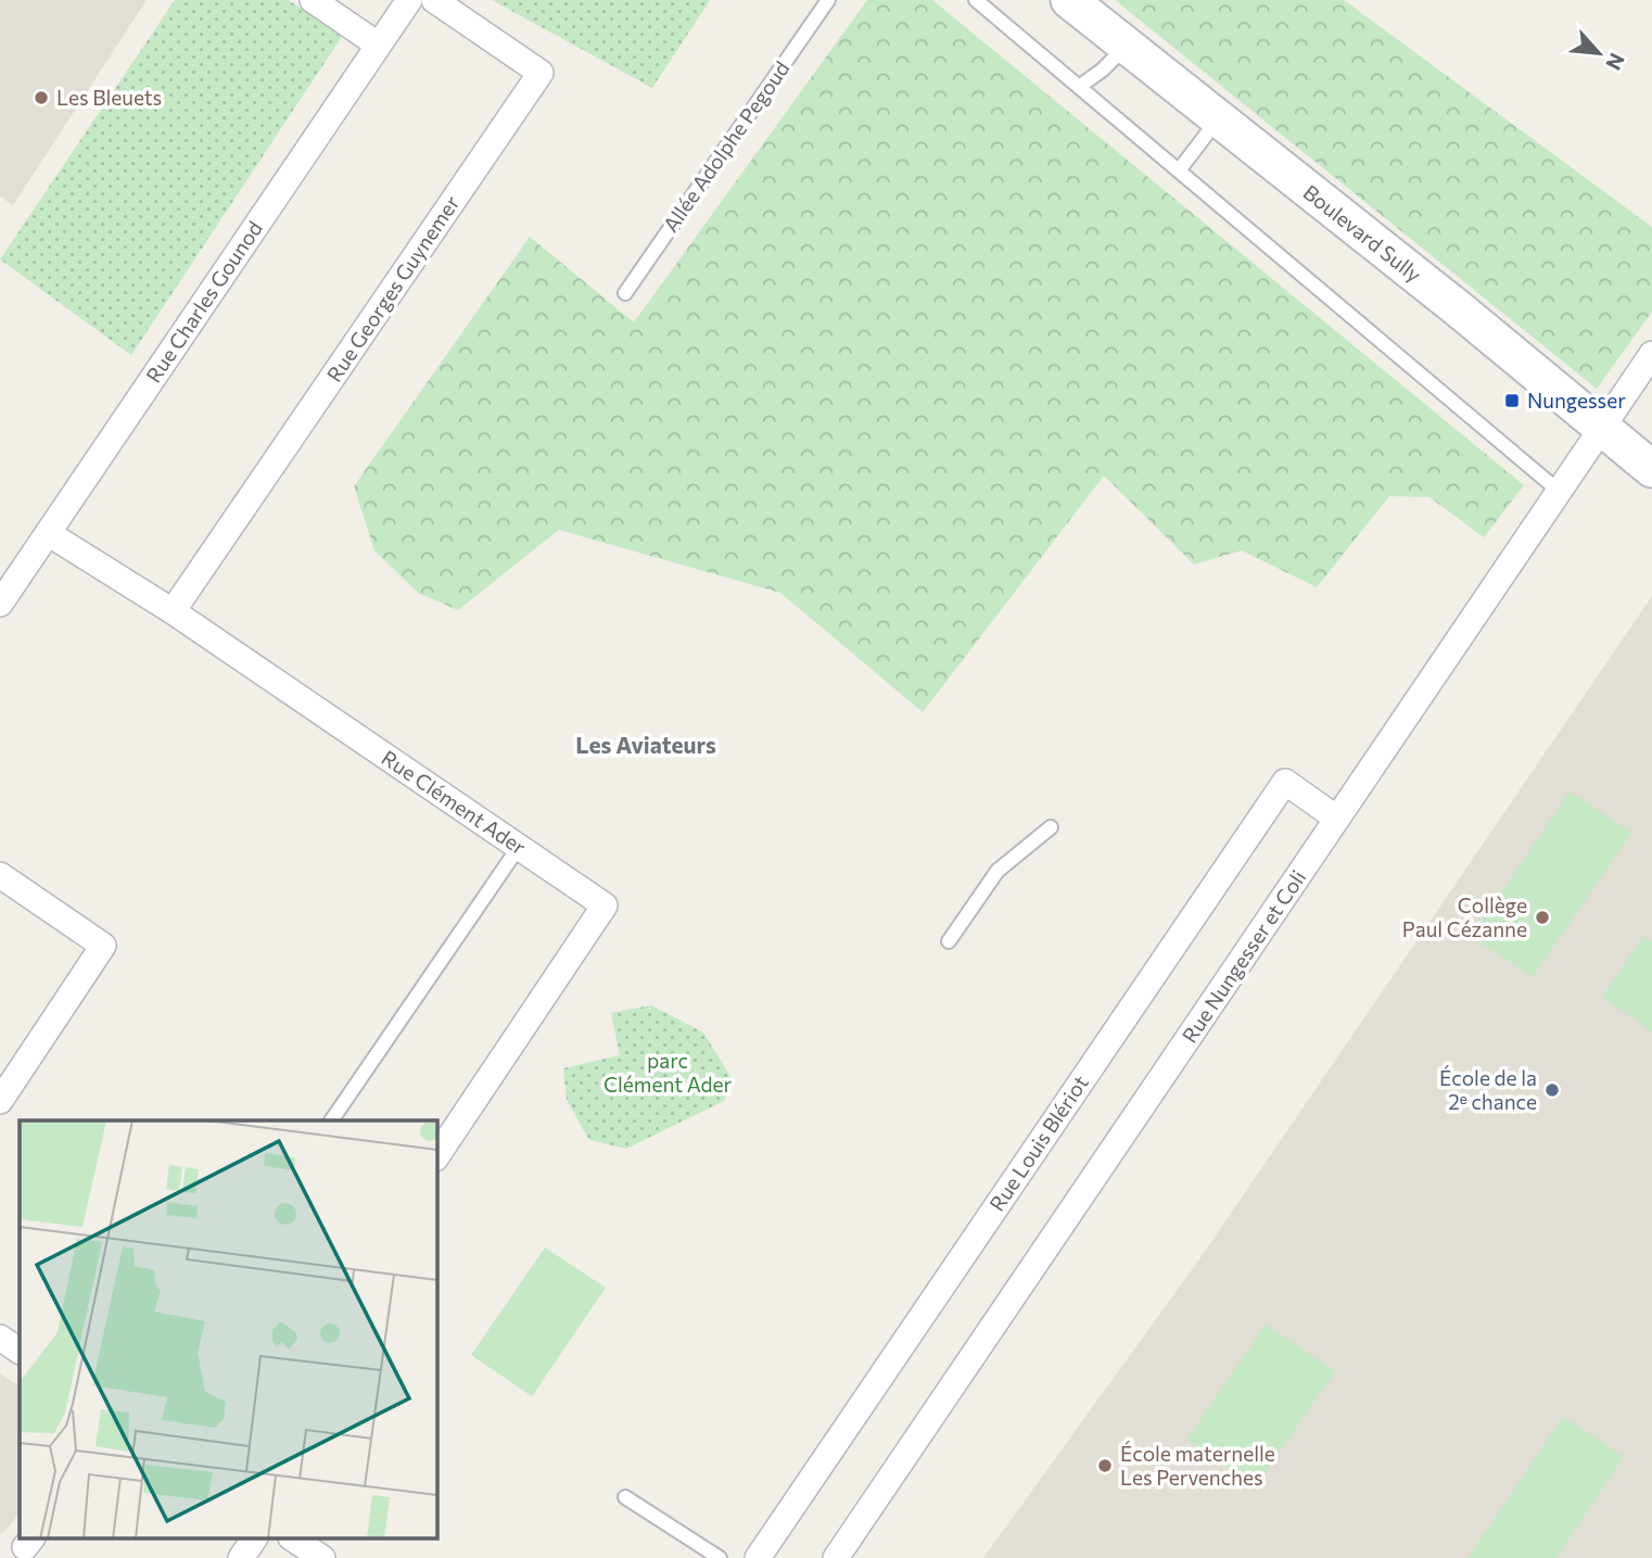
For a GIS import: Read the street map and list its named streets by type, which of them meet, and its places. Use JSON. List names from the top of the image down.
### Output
{
  "streets": {
    "street": [
      "Boulevard Sully",
      "Rue Georges Guynemer",
      "Rue Charles Gounod",
      "Rue Clément Ader",
      "Rue Nungesser et Coli",
      "Rue Louis Blériot"
    ],
    "lane": ["Allée Adolphe Pegoud"]
  },
  "crossings": [
    ["Boulevard Sully", "Rue Nungesser et Coli"],
    ["Rue Georges Guynemer", "Rue Clément Ader"],
    ["Rue Charles Gounod", "Rue Clément Ader"],
    ["Rue Nungesser et Coli", "Rue Louis Blériot"]
  ],
  "districts": ["Les Aviateurs"],
  "parks": ["parc Clément Ader"],
  "places": {
    "other": [
      "Les Bleuets",
      "Collège Paul Cézanne",
      "École de la 2ᵉ chance",
      "École maternelle Les Pervenches"
    ],
    "transit": ["Nungesser"]
  },
  "north": "bottom right"
}
